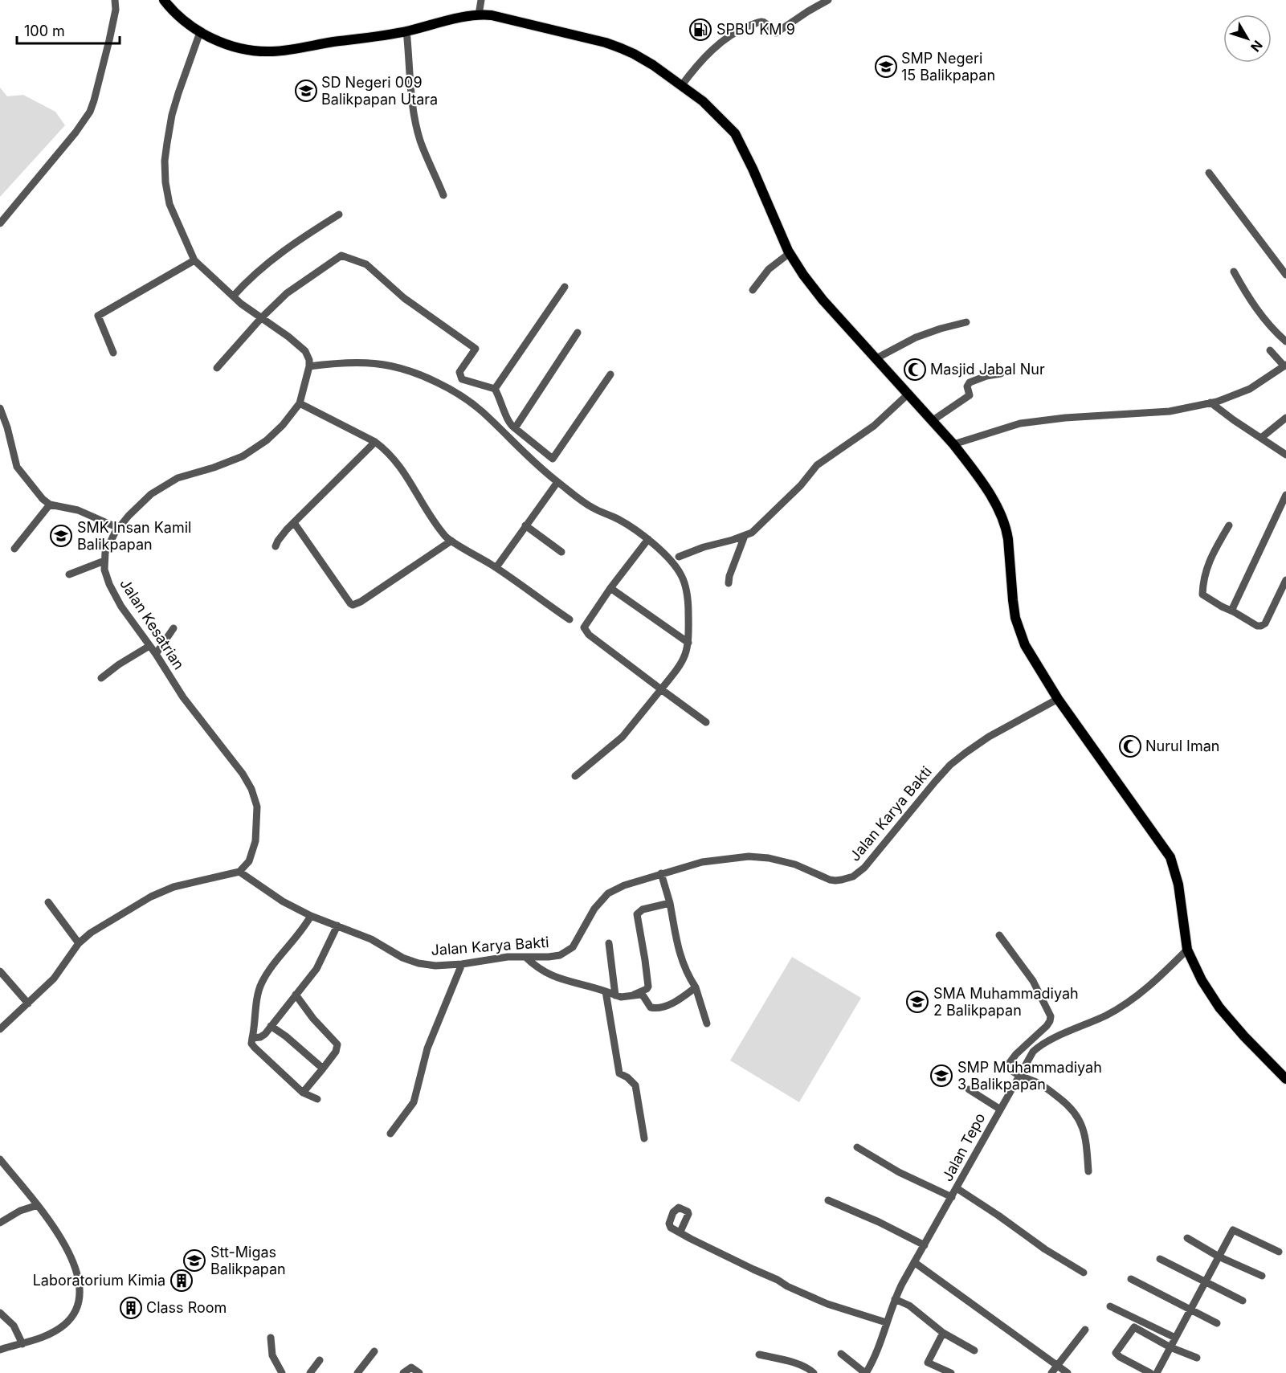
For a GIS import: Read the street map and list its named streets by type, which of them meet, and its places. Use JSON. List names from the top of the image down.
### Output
{
  "streets": {
    "street": ["Jalan Kesatrian", "Jalan Karya Bakti", "Jalan Tepo"]
  },
  "crossings": [
    ["Jalan Kesatrian", "Jalan Karya Bakti"]
  ],
  "places": {
    "fuel station": ["SPBU KM 9"],
    "school or university": [
      "SMP Negeri 15 Balikpapan",
      "SD Negeri 009 Balikpapan Utara",
      "SMK Insan Kamil Balikpapan",
      "SMA Muhammadiyah 2 Balikpapan",
      "SMP Muhammadiyah 3 Balikpapan",
      "Stt-Migas Balikpapan"
    ],
    "mosque": ["Masjid Jabal Nur", "Nurul Iman"],
    "building": ["Laboratorium Kimia", "Class Room"]
  },
  "scale_bar": "100 m",
  "north": "bottom right"
}
